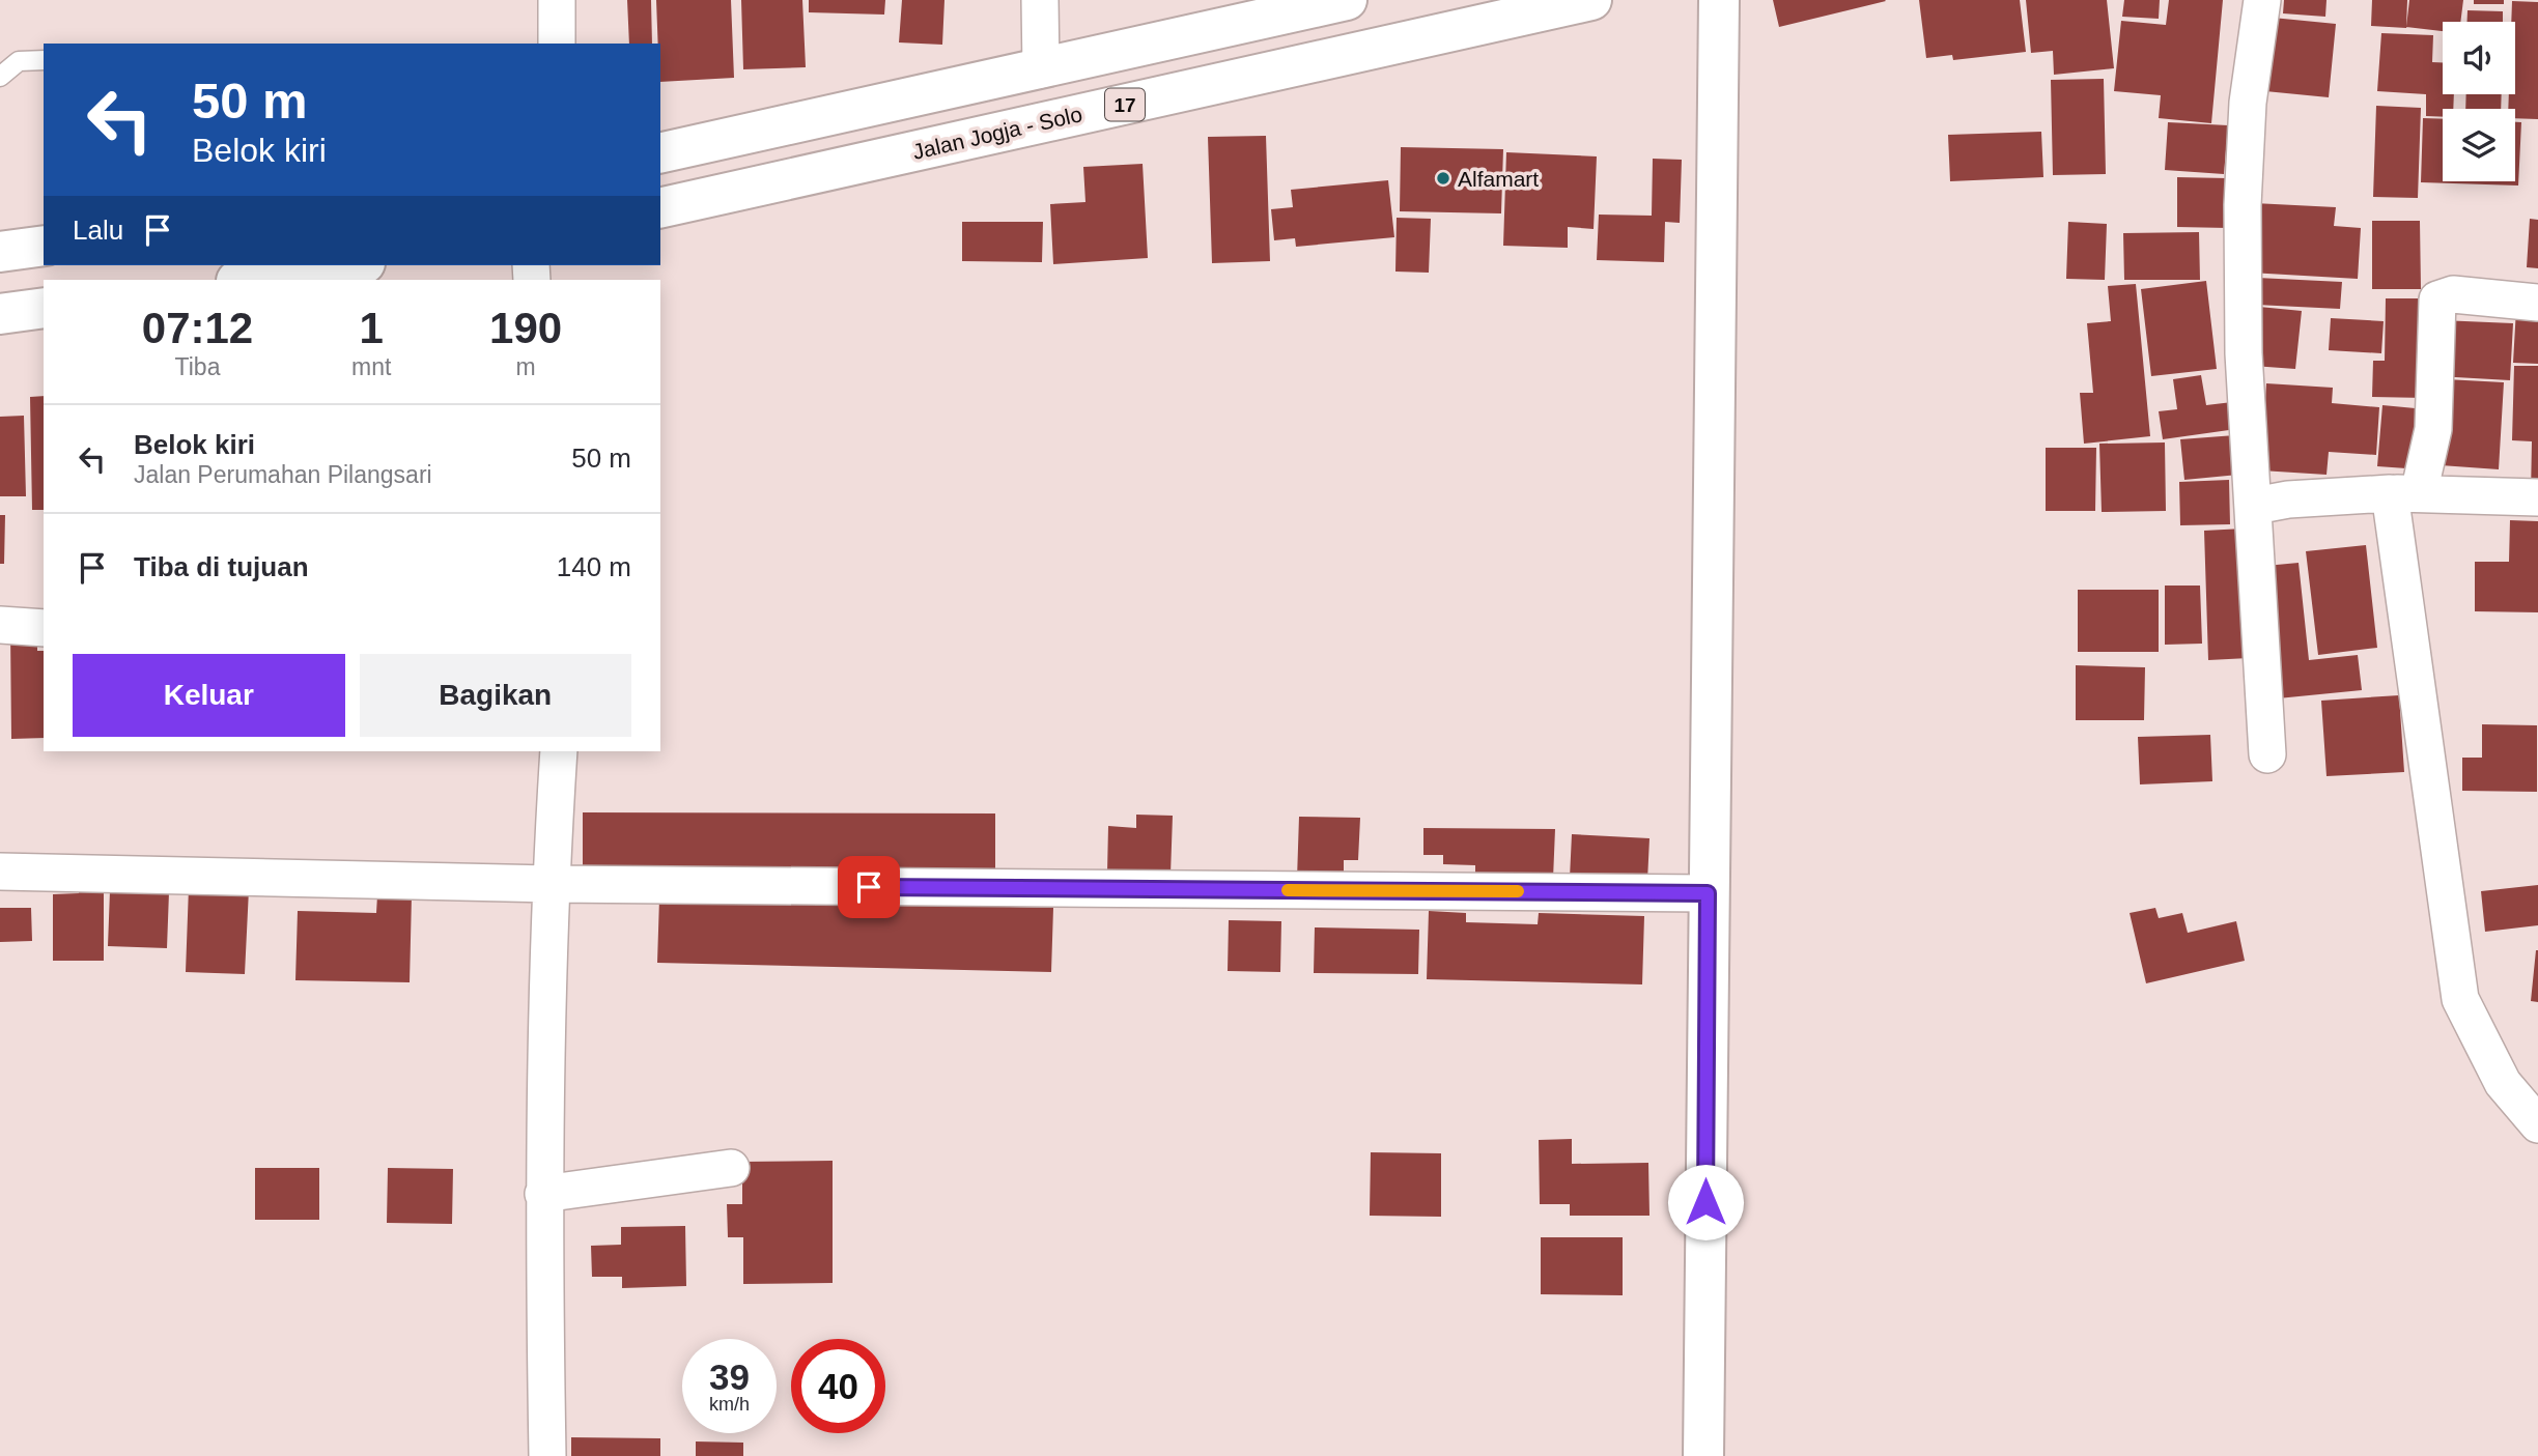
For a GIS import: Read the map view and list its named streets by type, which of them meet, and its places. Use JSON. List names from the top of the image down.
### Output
{
  "streets": {
    "main road": ["17", "Jalan Jogja - Solo"]
  },
  "places": ["Alfamart"],
  "page": {
    "turn": ["50 m", "Belok kiri"],
    "then": "Lalu",
    "eta": [
      "07:12",
      "Tiba",
      "1",
      "mnt",
      "190",
      "m"
    ],
    "list": [
      {
        "name": "Belok kiri",
        "note": "Jalan Perumahan Pilangsari",
        "value": "50 m"
      },
      {
        "name": "Tiba di tujuan",
        "value": "140 m"
      }
    ],
    "buttons": ["Keluar", "Bagikan"],
    "speed": "39 km/h",
    "limit": "40"
  }
}
